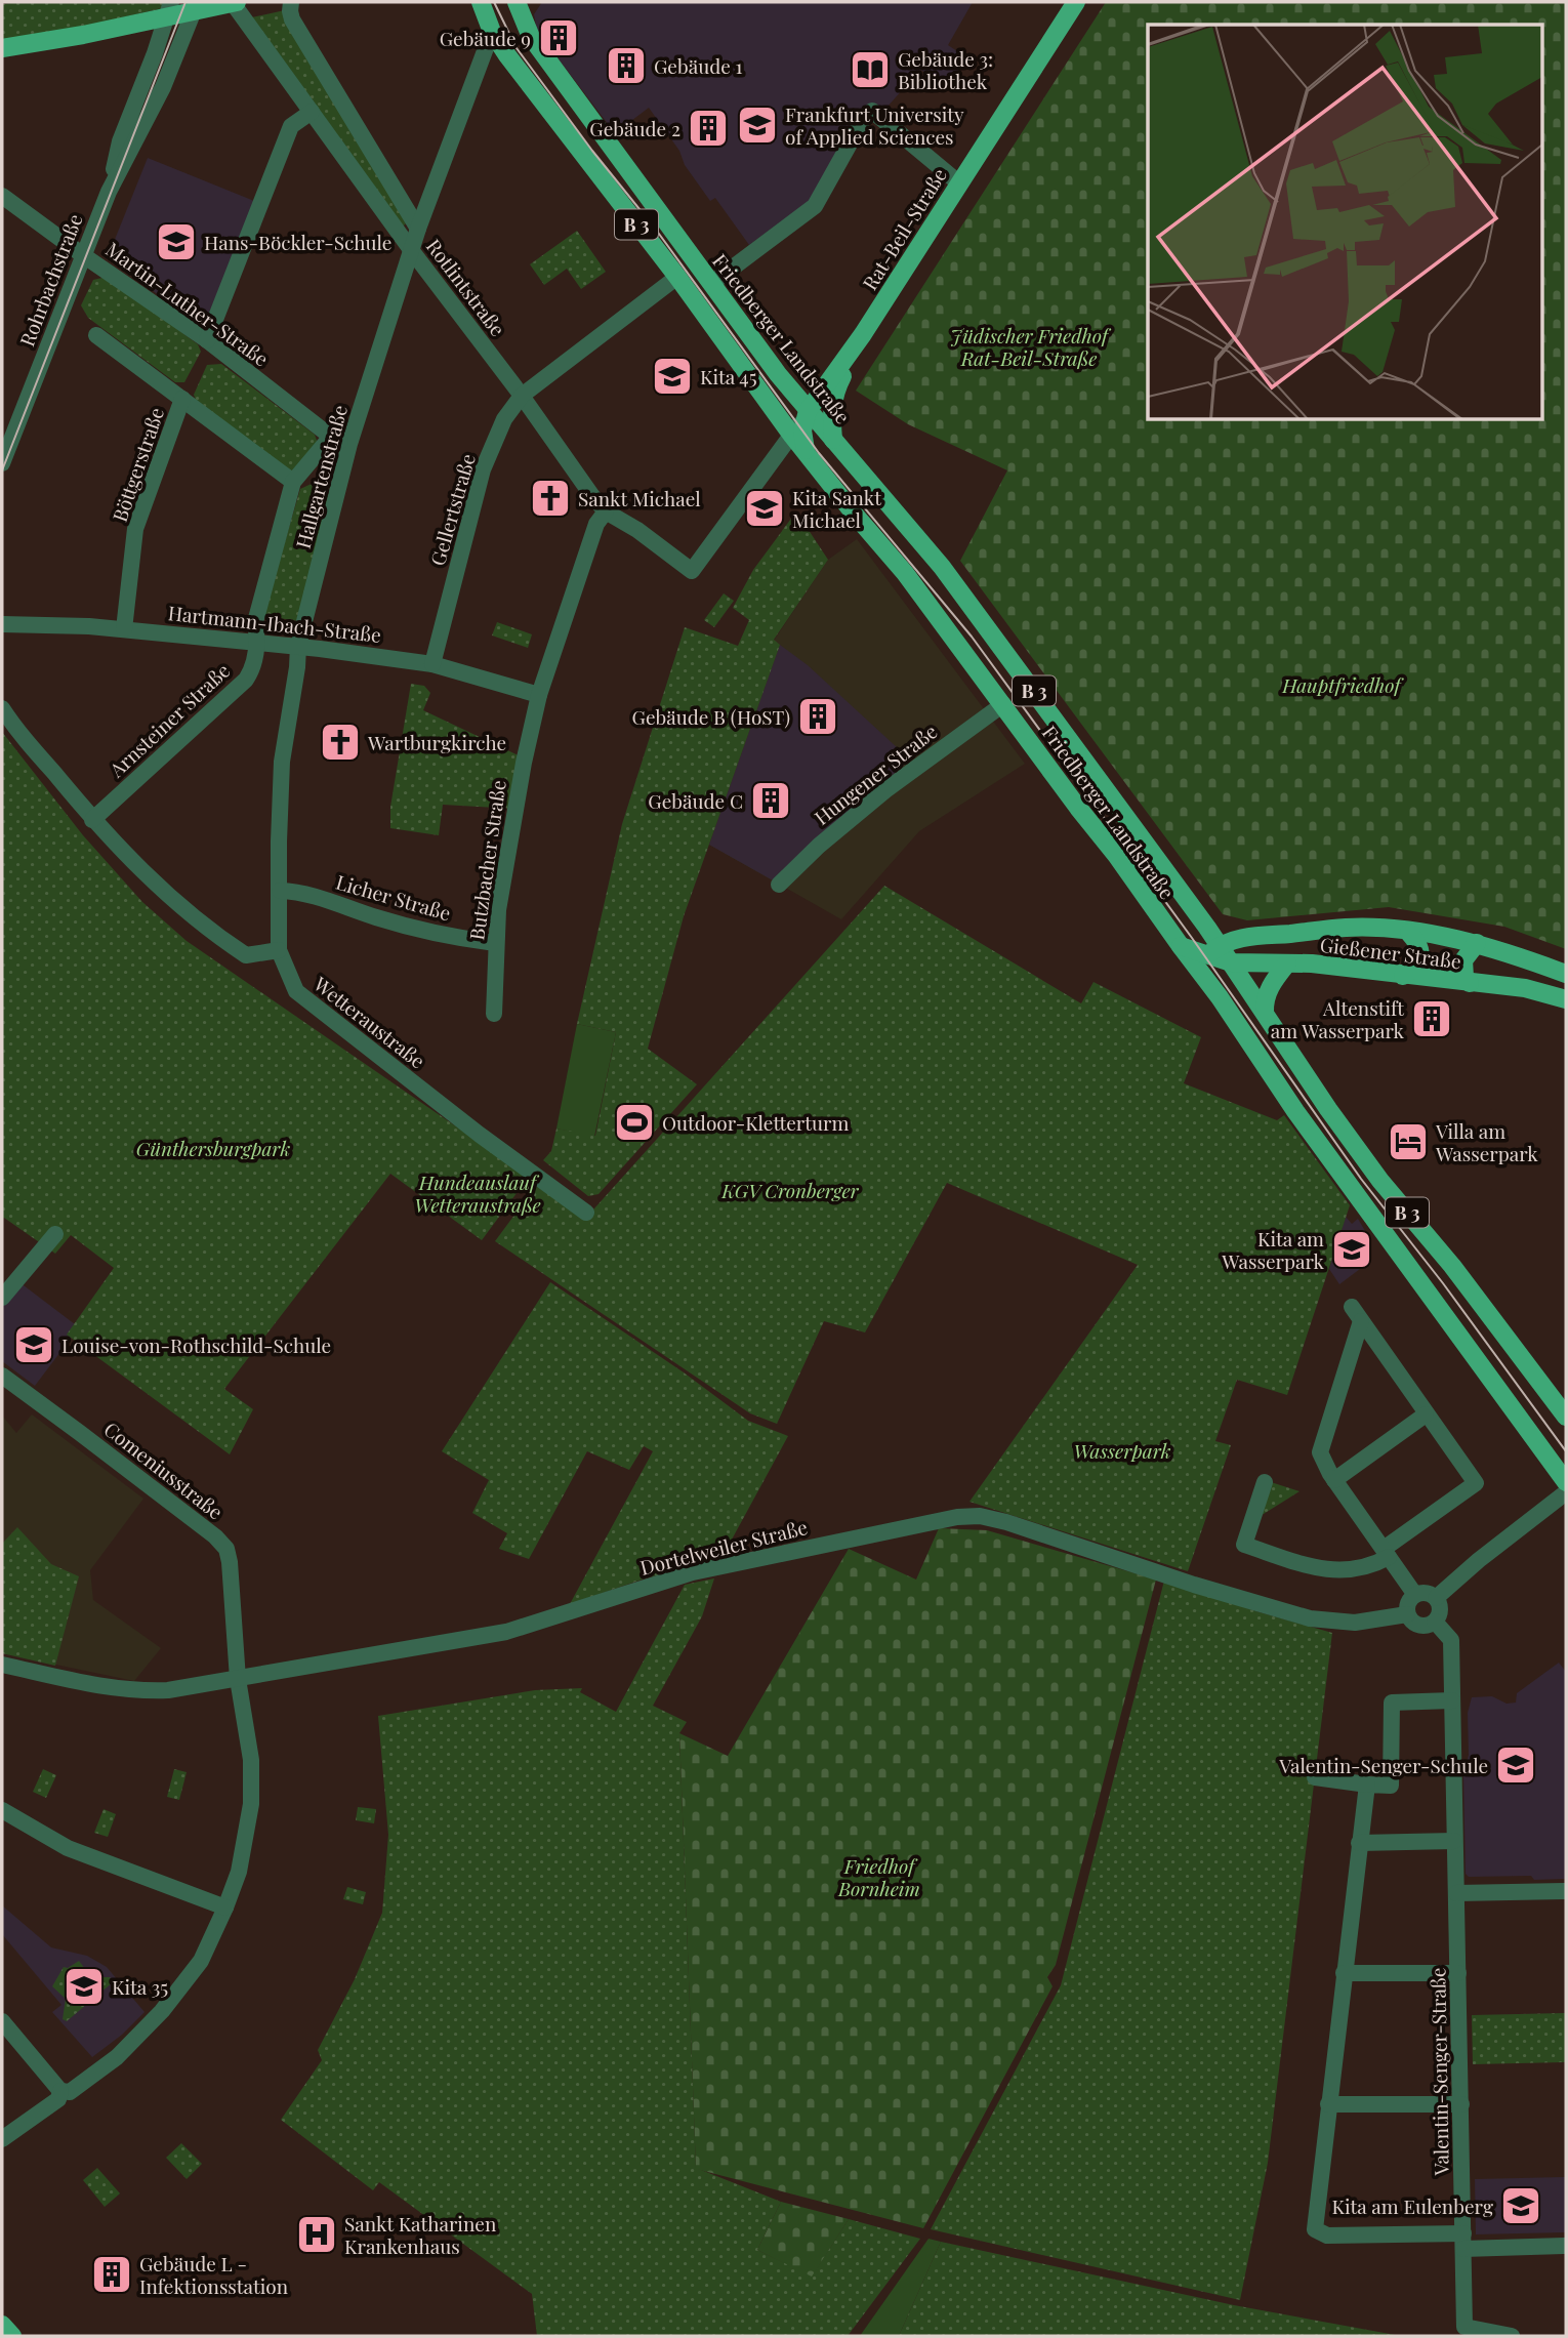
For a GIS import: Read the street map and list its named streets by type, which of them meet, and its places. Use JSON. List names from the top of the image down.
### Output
{
  "streets": {
    "main road": [
      "B 3",
      "Rat-Beil-Straße",
      "Friedberger Landstraße",
      "Gießener Straße"
    ],
    "street": [
      "Rohrbachstraße",
      "Rotlintstraße",
      "Martin-Luther-Straße",
      "Böttgerstraße",
      "Hallgartenstraße",
      "Gellertstraße",
      "Hartmann-Ibach-Straße",
      "Arnsteiner Straße",
      "Hungener Straße",
      "Butzbacher Straße",
      "Licher Straße",
      "Wetteraustraße",
      "Comeniusstraße",
      "Dortelweiler Straße",
      "Valentin-Senger-Straße"
    ]
  },
  "crossings": [
    ["B 3", "Gießener Straße"],
    ["Rat-Beil-Straße", "Friedberger Landstraße"],
    ["Rohrbachstraße", "Martin-Luther-Straße"],
    ["Rotlintstraße", "Friedberger Landstraße"],
    ["Rotlintstraße", "Hallgartenstraße"],
    ["Rotlintstraße", "Gellertstraße"],
    ["Rotlintstraße", "Butzbacher Straße"],
    ["Martin-Luther-Straße", "Hallgartenstraße"],
    ["Friedberger Landstraße", "Hallgartenstraße"],
    ["Friedberger Landstraße", "Gellertstraße"],
    ["Friedberger Landstraße", "Hungener Straße"],
    ["Friedberger Landstraße", "Gießener Straße"],
    ["Böttgerstraße", "Hartmann-Ibach-Straße"],
    ["Hallgartenstraße", "Hartmann-Ibach-Straße"],
    ["Hallgartenstraße", "Arnsteiner Straße"],
    ["Hallgartenstraße", "Licher Straße"],
    ["Hallgartenstraße", "Wetteraustraße"],
    ["Gellertstraße", "Hartmann-Ibach-Straße"],
    ["Hartmann-Ibach-Straße", "Arnsteiner Straße"],
    ["Hartmann-Ibach-Straße", "Butzbacher Straße"],
    ["Butzbacher Straße", "Licher Straße"],
    ["Comeniusstraße", "Dortelweiler Straße"],
    ["Dortelweiler Straße", "Valentin-Senger-Straße"]
  ],
  "parks": [
    "Jüdischer Friedhof Rat-Beil-Straße",
    "Hauptfriedhof",
    "Günthersburgpark",
    "Hundeauslauf Wetteraustraße",
    "KGV Cronberger",
    "Wasserpark",
    "Friedhof Bornheim"
  ],
  "places": {
    "building": [
      "Gebäude 9",
      "Gebäude 1",
      "Gebäude 2",
      "Gebäude B (HoST)",
      "Gebäude C",
      "Altenstift am Wasserpark",
      "Gebäude L - Infektionsstation"
    ],
    "library": ["Gebäude 3: Bibliothek"],
    "school or university": [
      "Frankfurt University of Applied Sciences",
      "Hans-Böckler-Schule",
      "Kita 45",
      "Kita Sankt Michael",
      "Kita am Wasserpark",
      "Louise-von-Rothschild-Schule",
      "Valentin-Senger-Schule",
      "Kita 35",
      "Kita am Eulenberg"
    ],
    "church": ["Sankt Michael", "Wartburgkirche"],
    "sports": ["Outdoor-Kletterturm"],
    "hotel": ["Villa am Wasserpark"],
    "hospital": ["Sankt Katharinen Krankenhaus"]
  }
}
